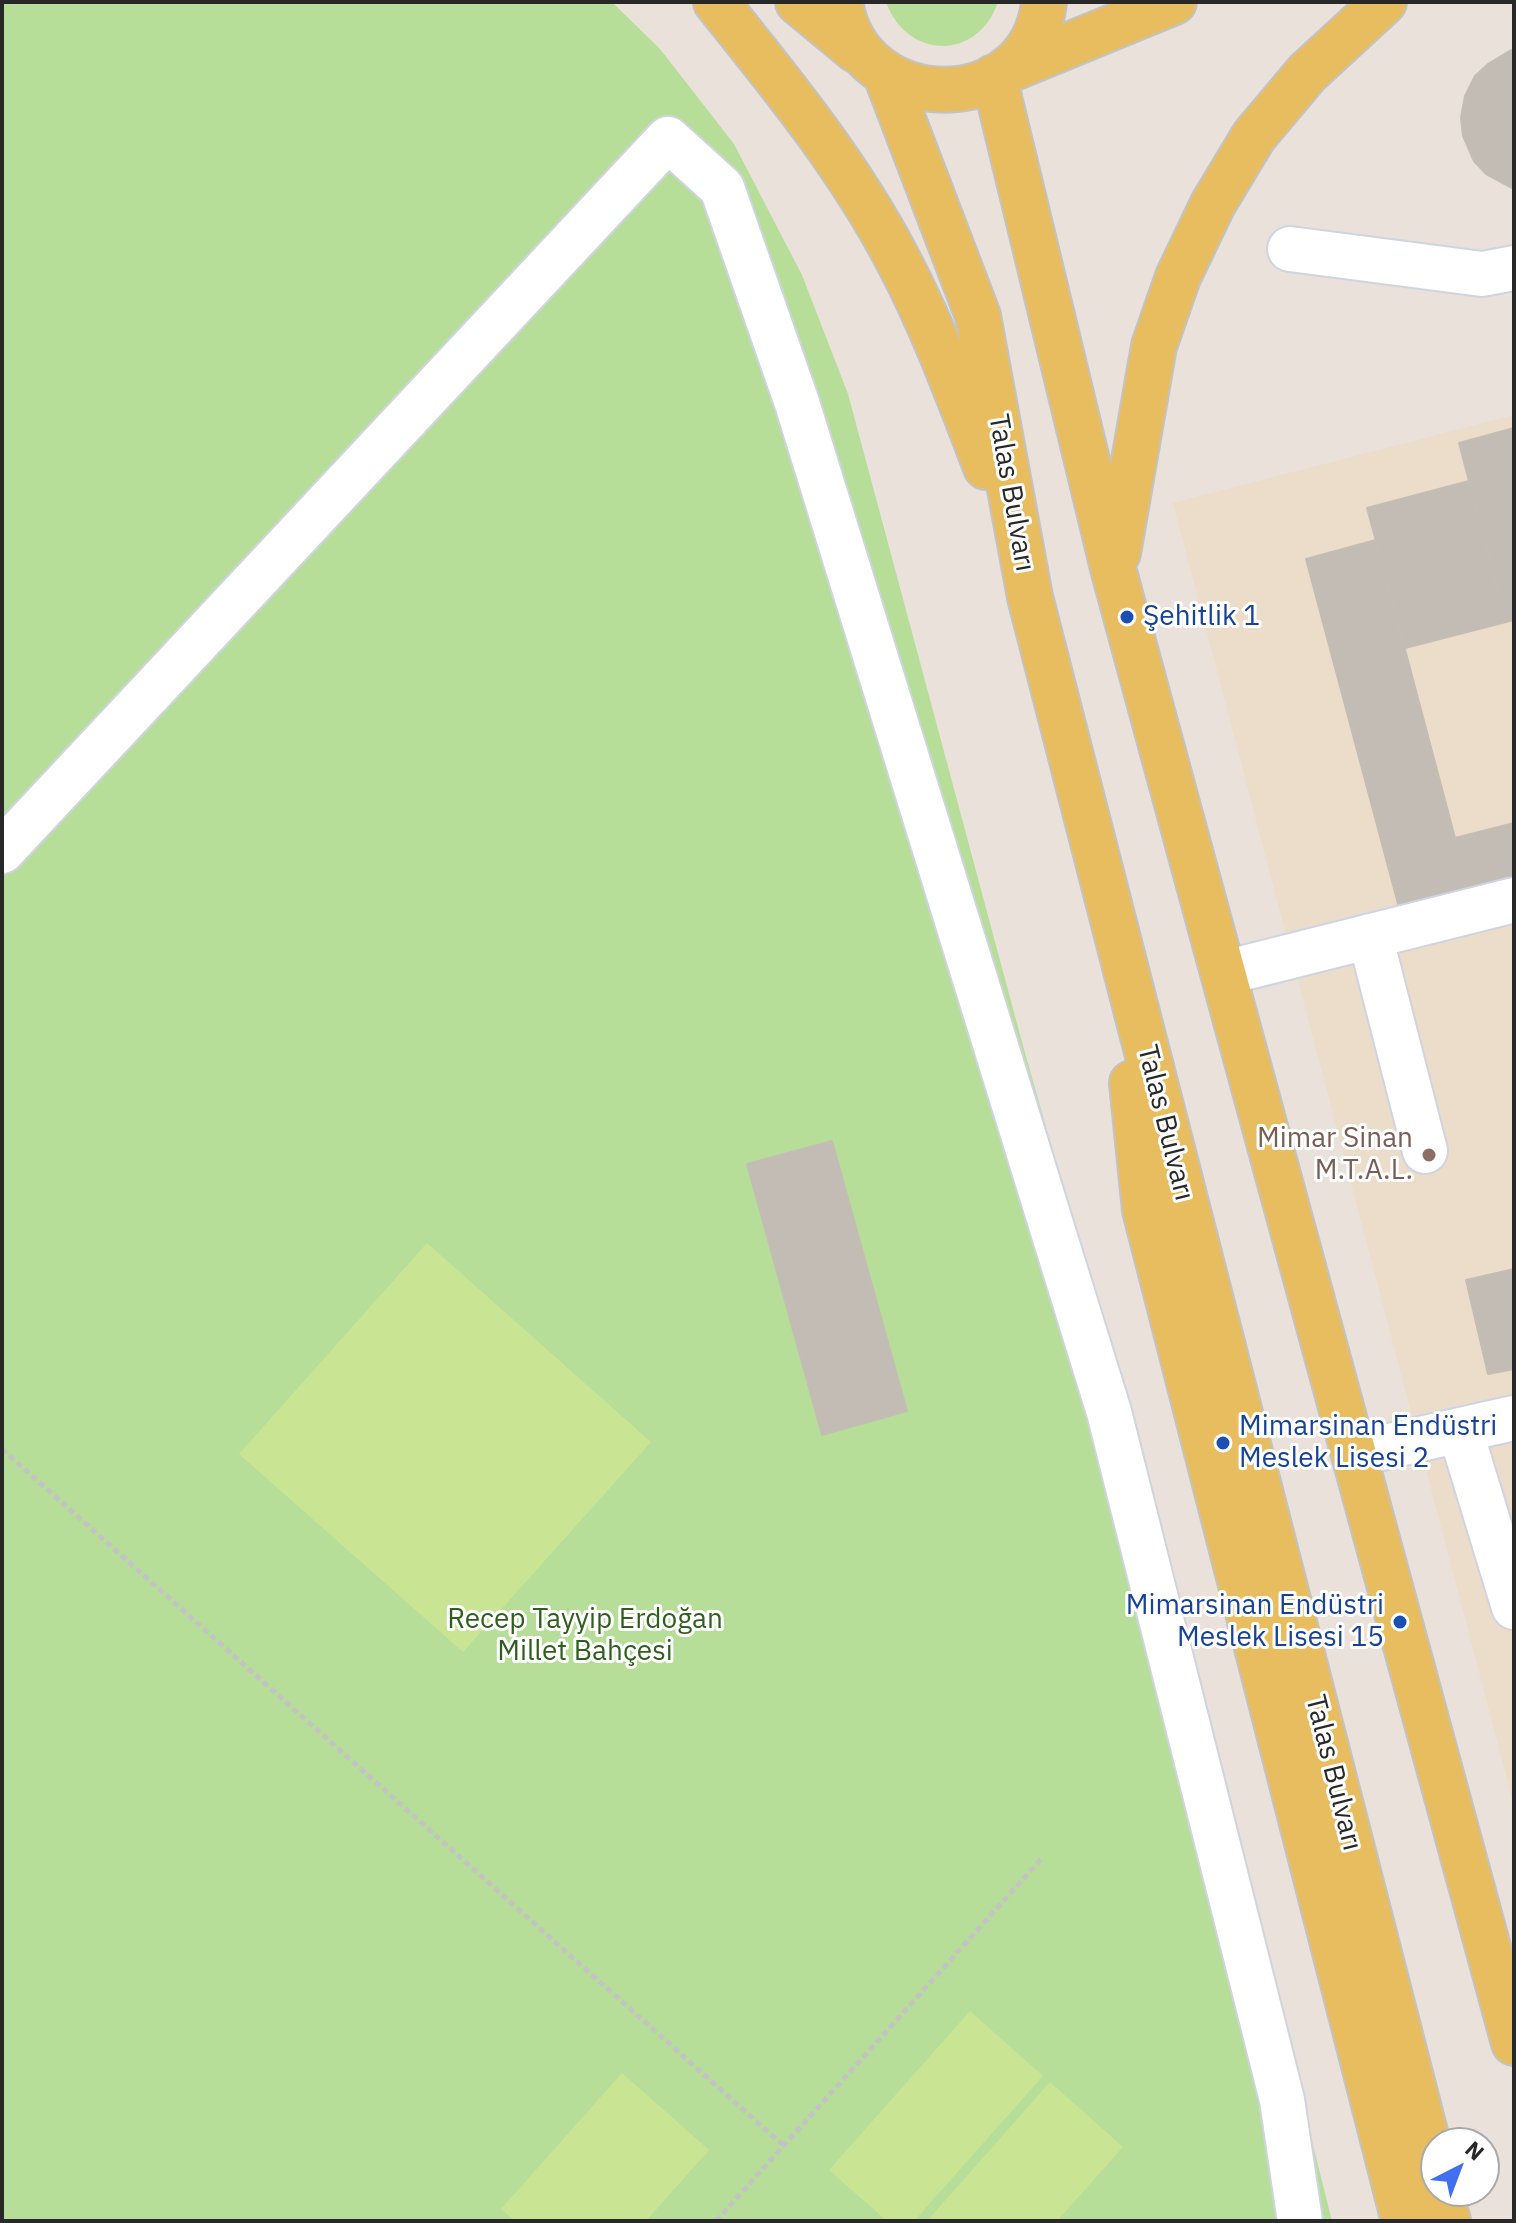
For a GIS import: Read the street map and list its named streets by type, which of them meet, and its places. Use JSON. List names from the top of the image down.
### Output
{
  "streets": {
    "main road": ["Talas Bulvarı"]
  },
  "parks": ["Recep Tayyip Erdoğan Millet Bahçesi"],
  "places": [
    "Şehitlik 1",
    "Mimar Sinan M.T.A.L.",
    "Mimarsinan Endüstri Meslek Lisesi 2",
    "Mimarsinan Endüstri Meslek Lisesi 15"
  ],
  "north": "top right"
}
